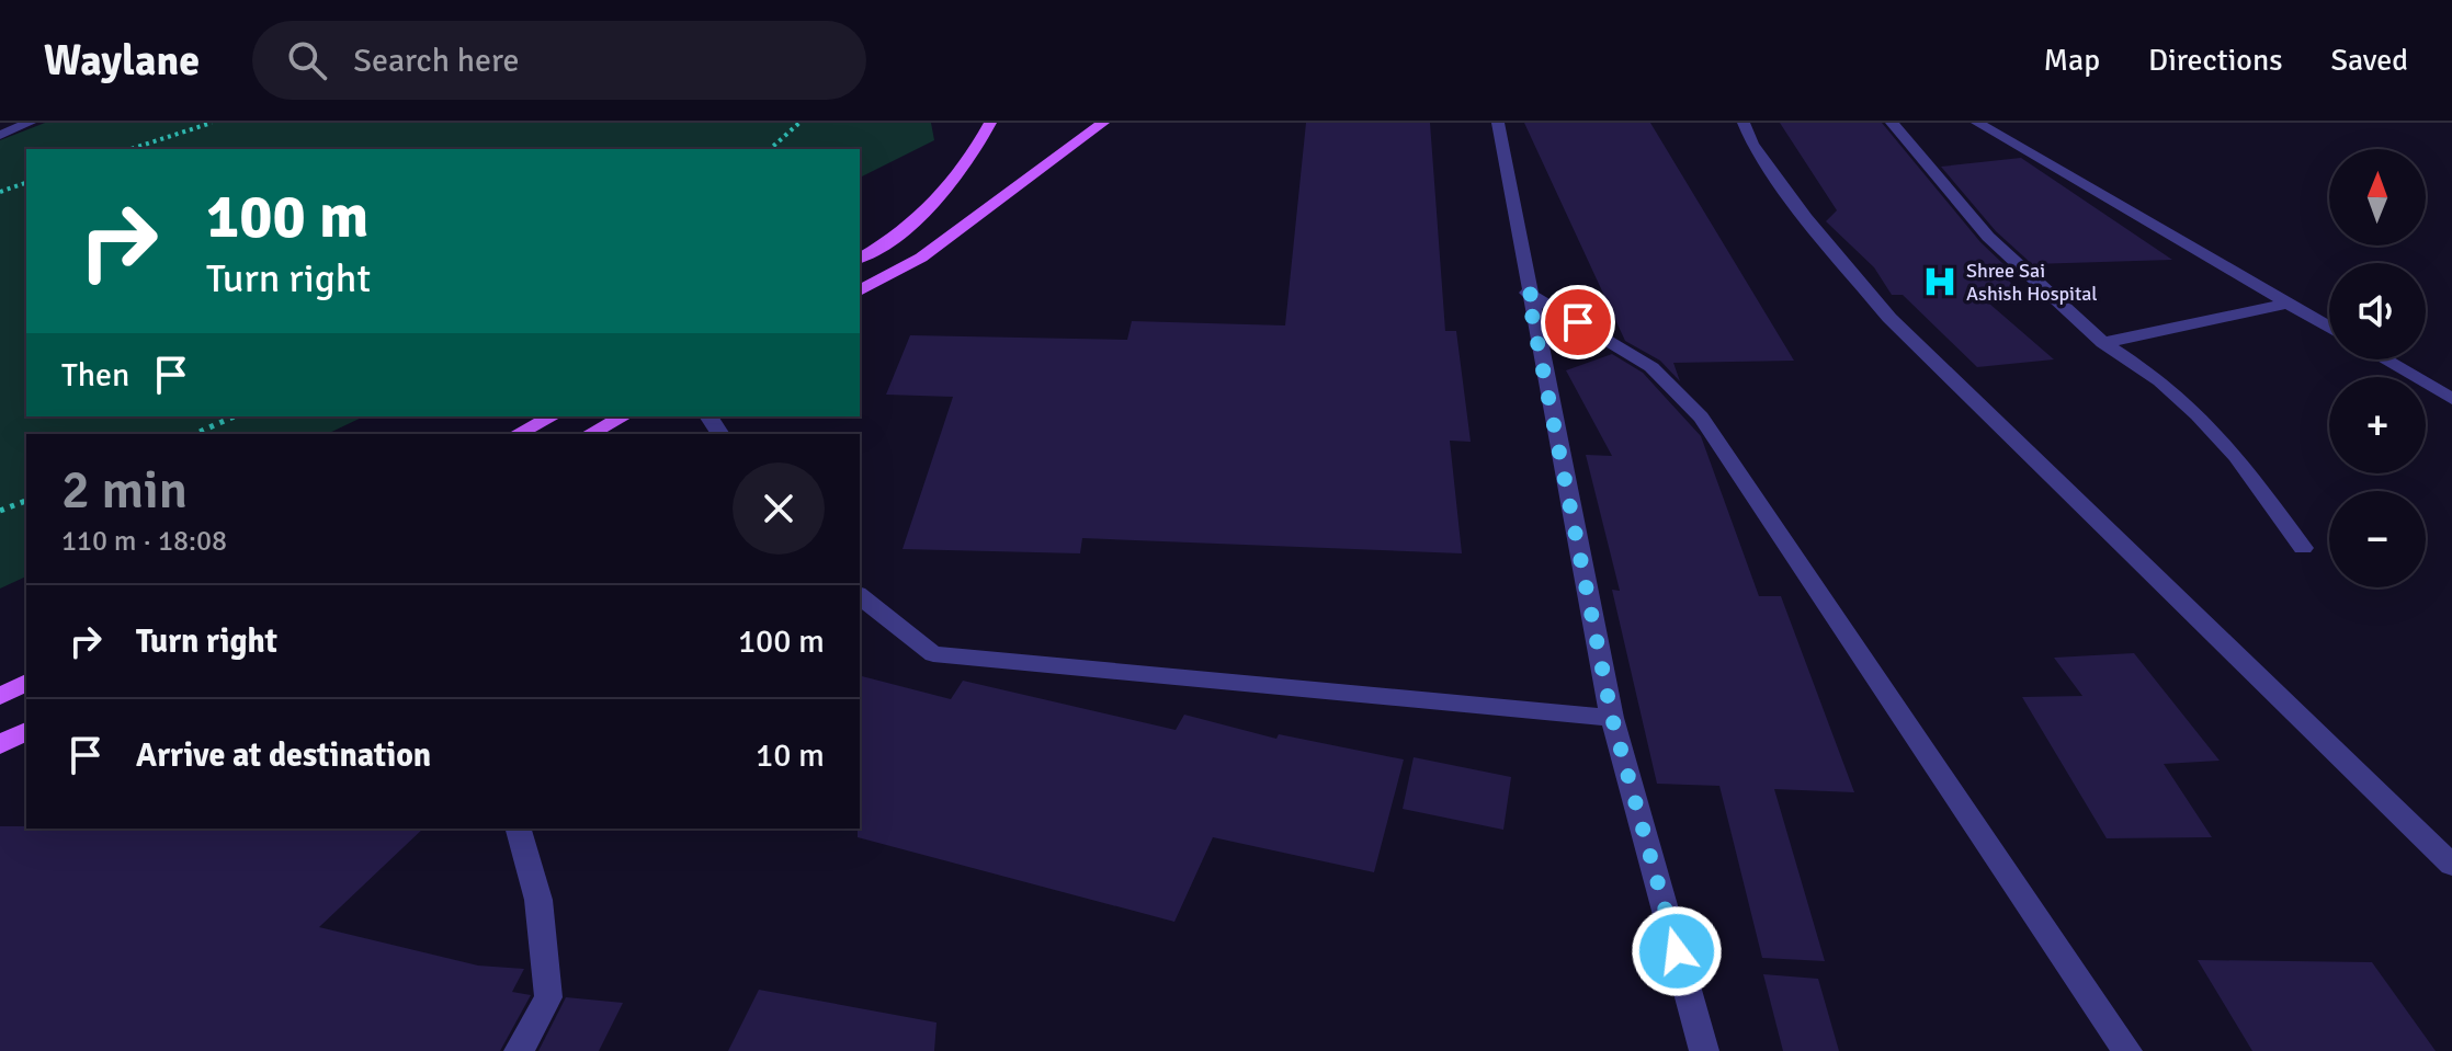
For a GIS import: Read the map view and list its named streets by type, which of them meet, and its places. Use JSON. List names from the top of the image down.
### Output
{
  "places": {
    "hospital": ["Shree Sai Ashish Hospital"]
  },
  "north": "top",
  "page": {
    "header": "Waylane",
    "search": "Search here",
    "nav": ["Map", "Directions", "Saved"],
    "map_buttons": ["+", "−"],
    "turn": ["100 m", "Turn right"],
    "then": "Then",
    "heading": ["2 min", "110 m · 18:08"],
    "list": [
      {
        "name": "Turn right",
        "value": "100 m"
      },
      {
        "name": "Arrive at destination",
        "value": "10 m"
      }
    ]
  }
}
